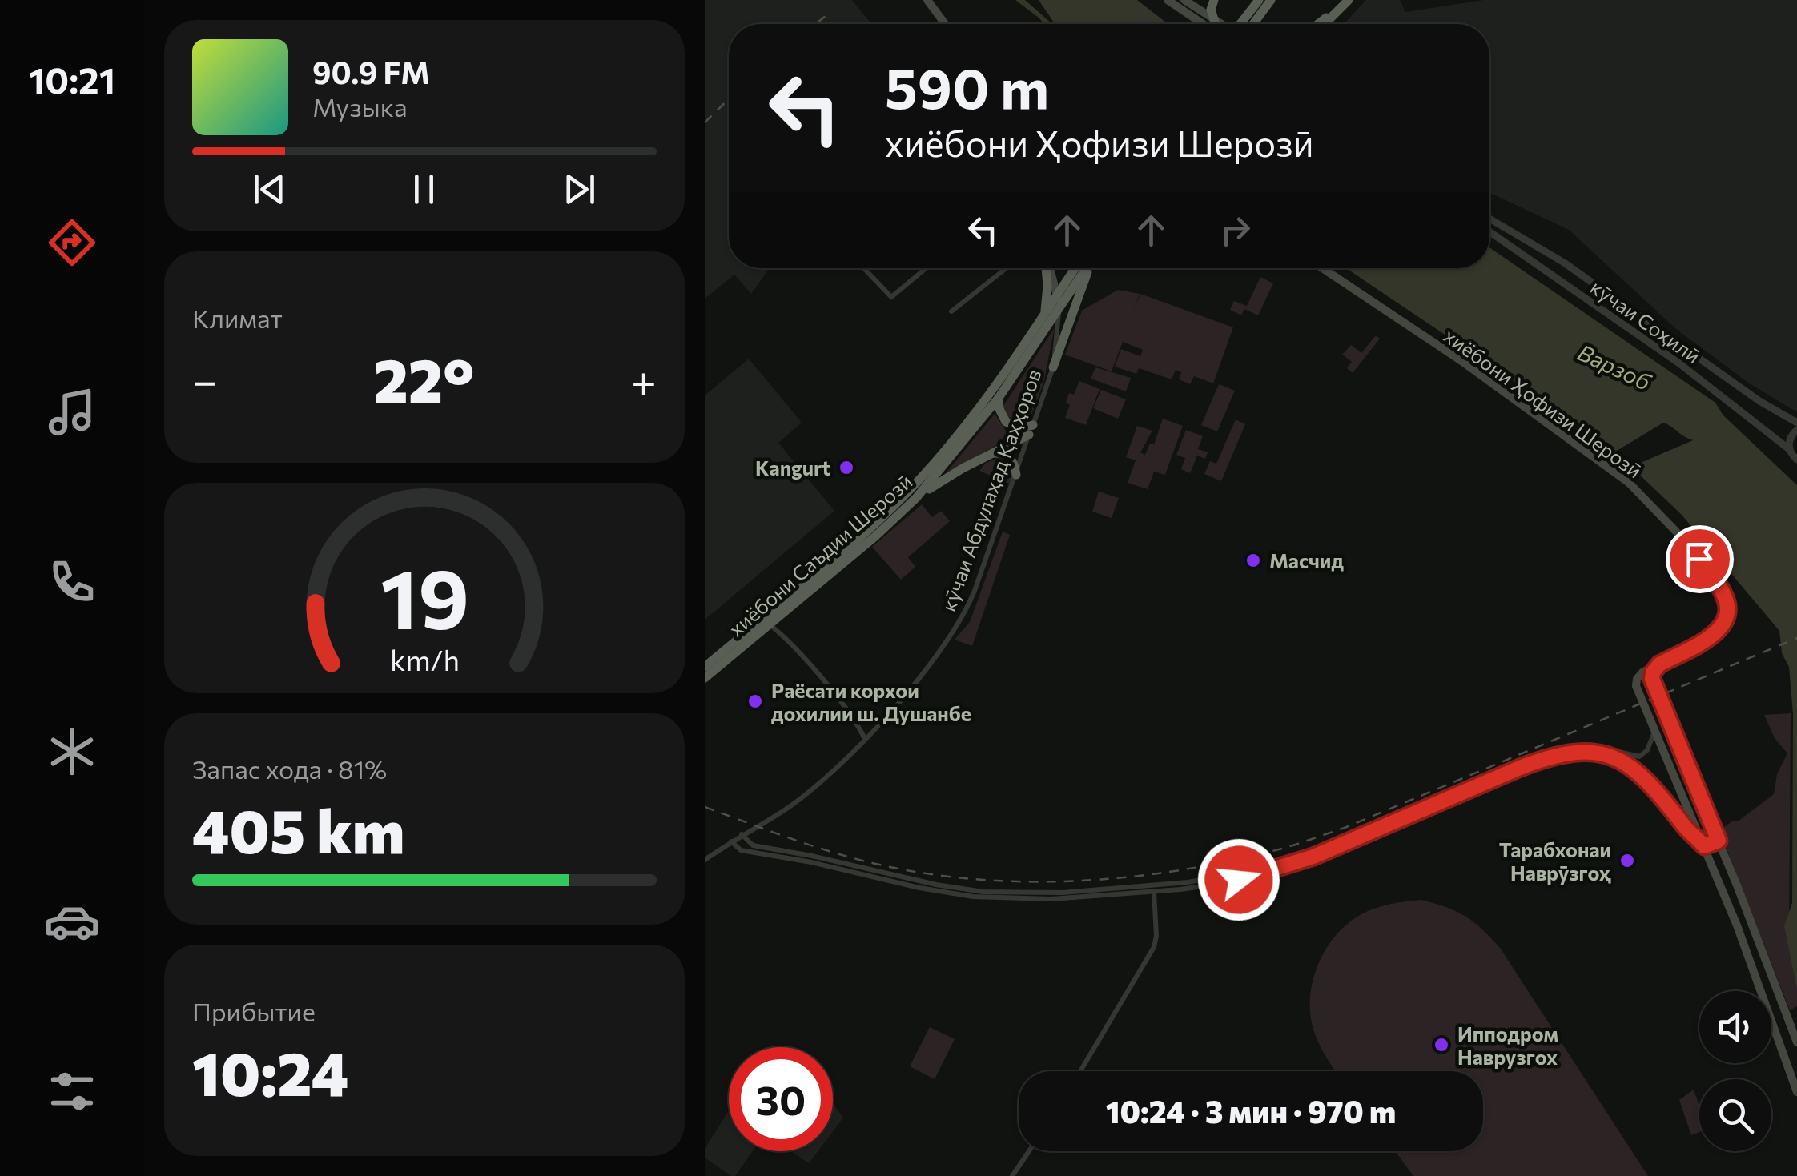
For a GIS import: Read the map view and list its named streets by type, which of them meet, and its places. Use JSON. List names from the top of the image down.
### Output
{
  "streets": {
    "highway": ["хиёбони Саъдии Шерозӣ"],
    "main road": ["хиёбони Ҳофизи Шерозӣ", "кӯчаи Абдулаҳад Қаҳҳоров"],
    "street": ["кӯчаи Соҳилӣ"]
  },
  "crossings": [
    ["кӯчаи Абдулаҳад Қаҳҳоров", "хиёбони Саъдии Шерозӣ"]
  ],
  "water": ["Варзоб"],
  "places": [
    "Kangurt",
    "Масчид",
    "Раёсати корхои дохилии ш. Душанбе",
    "Тарабхонаи Наврӯзгоҳ",
    "Ипподром Наврузгох"
  ],
  "page": {
    "tabs": "10:21",
    "turn": ["590 m", "хиёбони Ҳофизи Шерозӣ"],
    "song": ["90.9 FM", "Музыка"],
    "tile": [
      "Климат",
      ["Запас хода · 81%", "405 km"],
      ["Прибытие", "10:24"]
    ],
    "heat": ["−", "22°", "+"],
    "limit": "30",
    "trip": "10:24 · 3 мин · 970 m",
    "gauge": ["19", "km/h"]
  }
}
